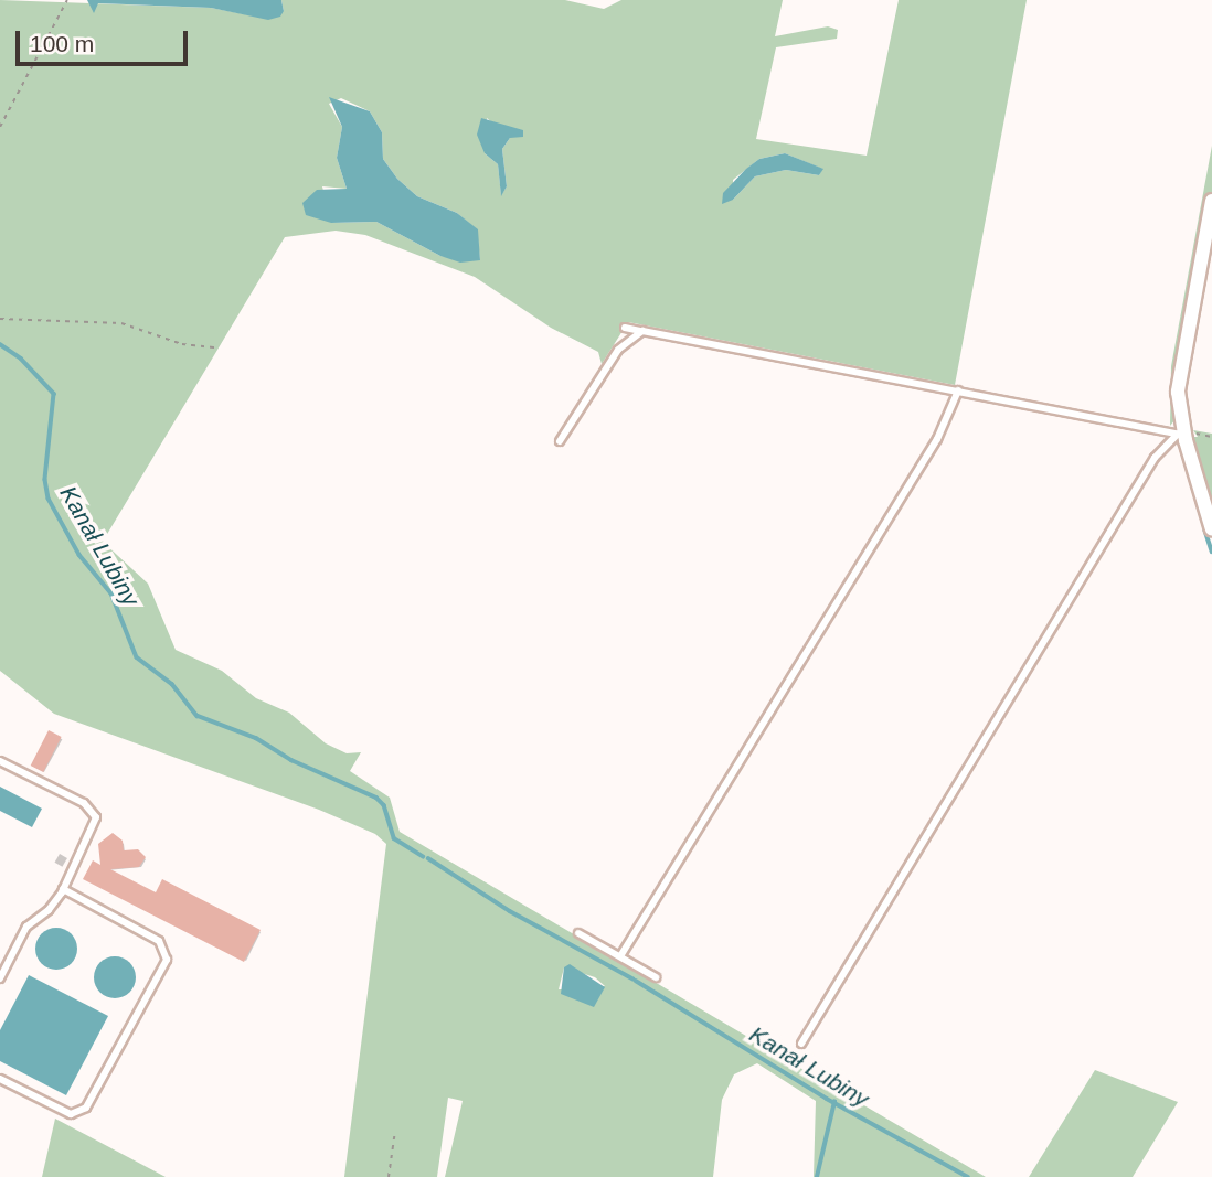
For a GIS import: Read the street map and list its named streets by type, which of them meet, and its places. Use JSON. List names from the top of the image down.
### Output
{
  "water": ["Kanał Lubiny"],
  "scale_bar": "100 m"
}
